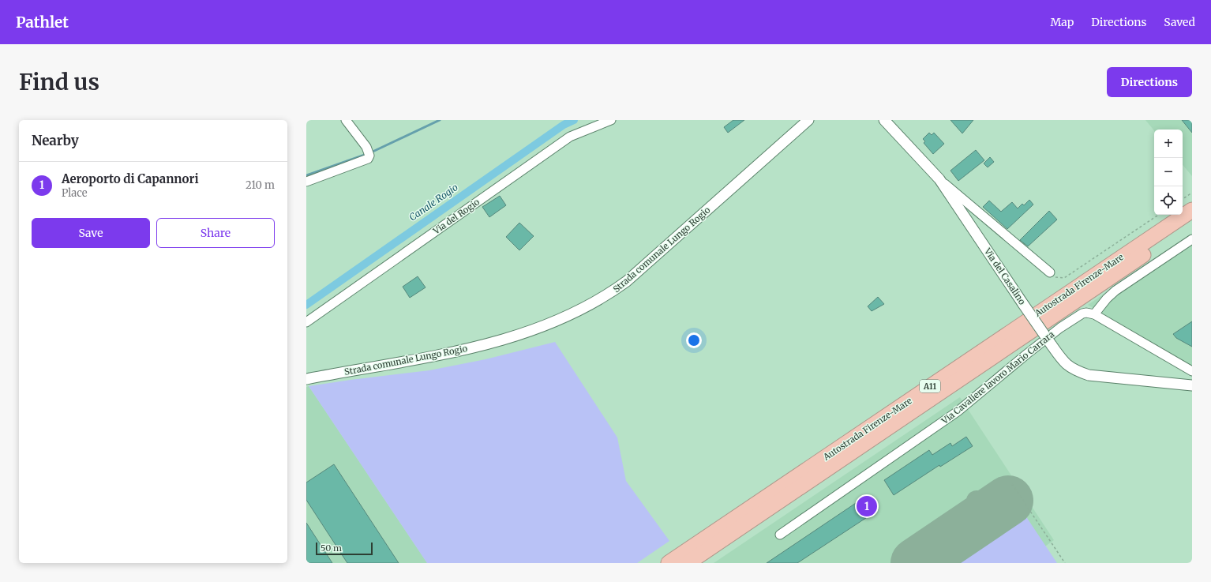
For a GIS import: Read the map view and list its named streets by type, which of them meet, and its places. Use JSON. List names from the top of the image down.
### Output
{
  "streets": {
    "highway": ["Autostrada Firenze-Mare", "A11"],
    "street": [
      "Via del Rogio",
      "Strada comunale Lungo Rogio",
      "Via del Casalino",
      "Via Cavaliere lavoro Mario Carrara"
    ]
  },
  "water": ["Canale Rogio"],
  "scale_bar": "50 m",
  "page": {
    "header": "Pathlet",
    "nav": ["Map", "Directions", "Saved"],
    "buttons": [
      "Directions",
      ["Save", "Share"]
    ],
    "title": "Find us",
    "heading": "Nearby",
    "map_buttons": ["+", "−"],
    "list": [
      {
        "mark": "1",
        "name": "Aeroporto di Capannori",
        "note": "Place",
        "value": "210 m"
      }
    ],
    "pins": "1",
    "scale": "50 m"
  }
}
